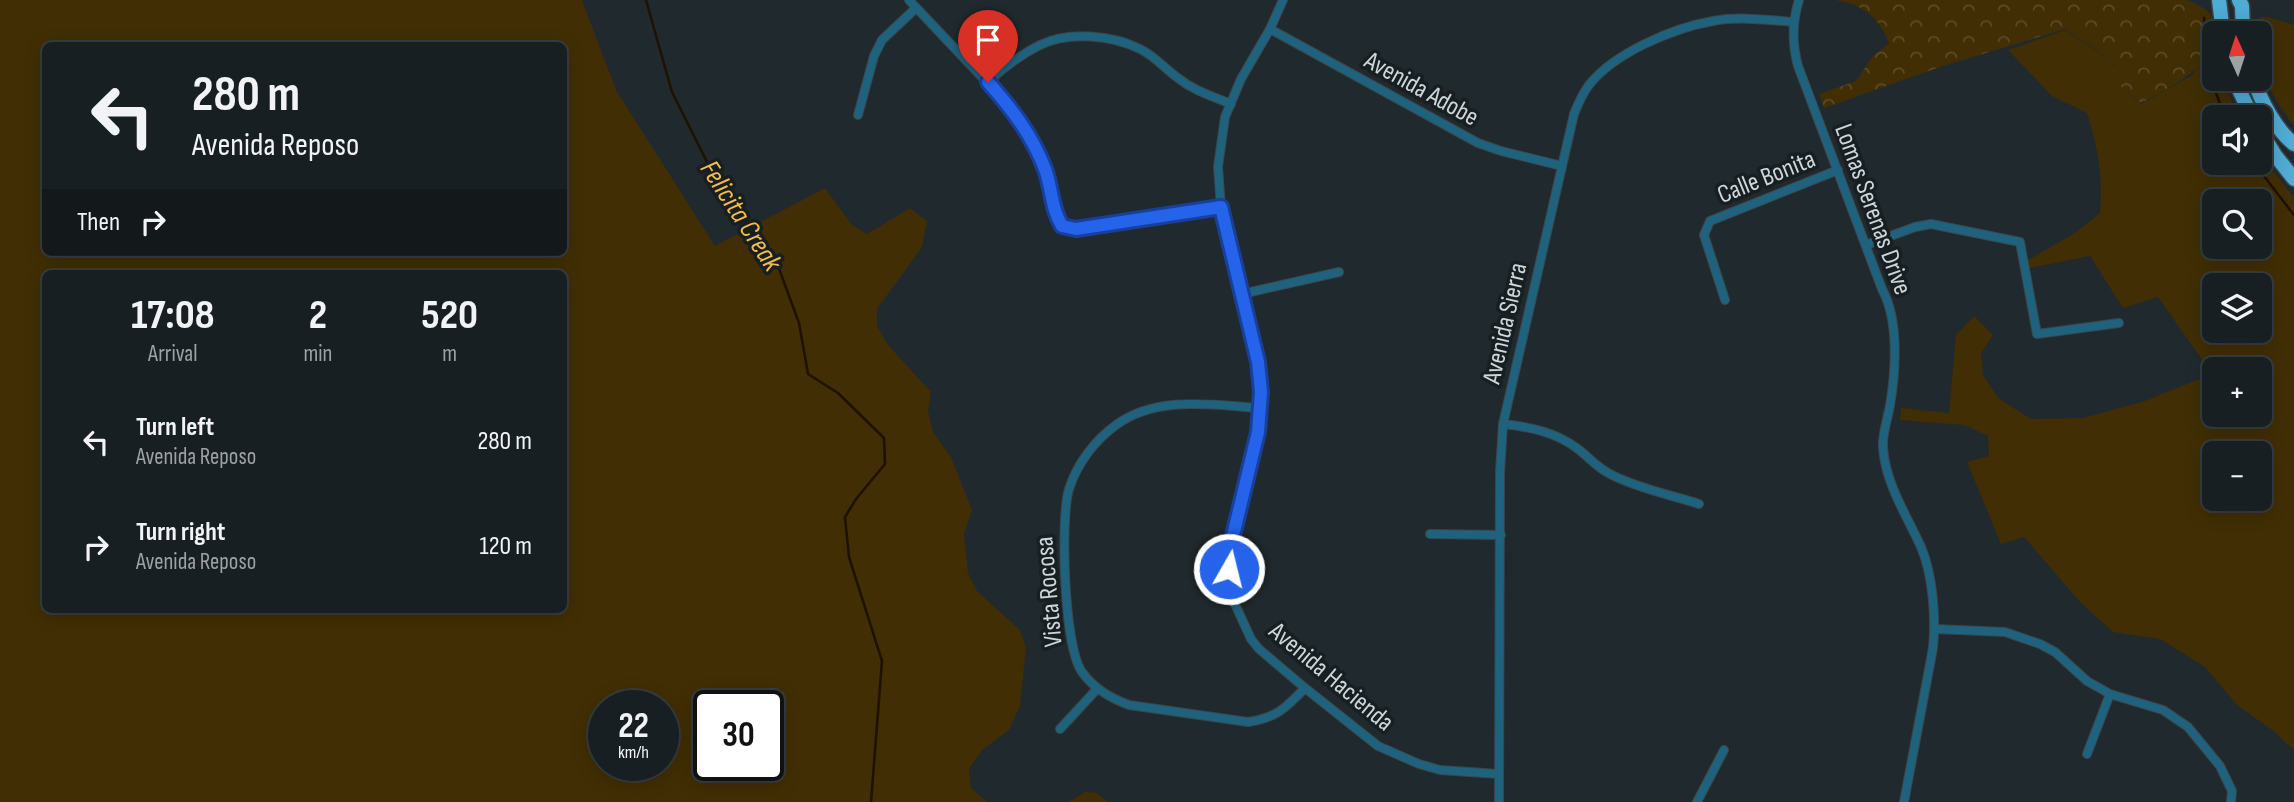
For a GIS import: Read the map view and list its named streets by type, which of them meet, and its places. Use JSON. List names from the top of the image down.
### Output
{
  "streets": {
    "street": [
      "Avenida Adobe",
      "Calle Bonita",
      "Lomas Serenas Drive",
      "Avenida Sierra",
      "Vista Rocosa",
      "Avenida Hacienda"
    ]
  },
  "crossings": [
    ["Avenida Adobe", "Avenida Sierra"],
    ["Avenida Adobe", "Avenida Hacienda"],
    ["Calle Bonita", "Lomas Serenas Drive"],
    ["Lomas Serenas Drive", "Avenida Sierra"],
    ["Avenida Sierra", "Avenida Hacienda"],
    ["Vista Rocosa", "Avenida Hacienda"]
  ],
  "water": ["Felicita Creak"],
  "north": "top",
  "page": {
    "map_buttons": ["+", "−"],
    "turn": ["280 m", "Avenida Reposo"],
    "then": "Then",
    "eta": [
      "17:08",
      "Arrival",
      "2",
      "min",
      "520",
      "m"
    ],
    "list": [
      {
        "name": "Turn left",
        "note": "Avenida Reposo",
        "value": "280 m"
      },
      {
        "name": "Turn right",
        "note": "Avenida Reposo",
        "value": "120 m"
      }
    ],
    "speed": "22 km/h",
    "limit": "30"
  }
}
